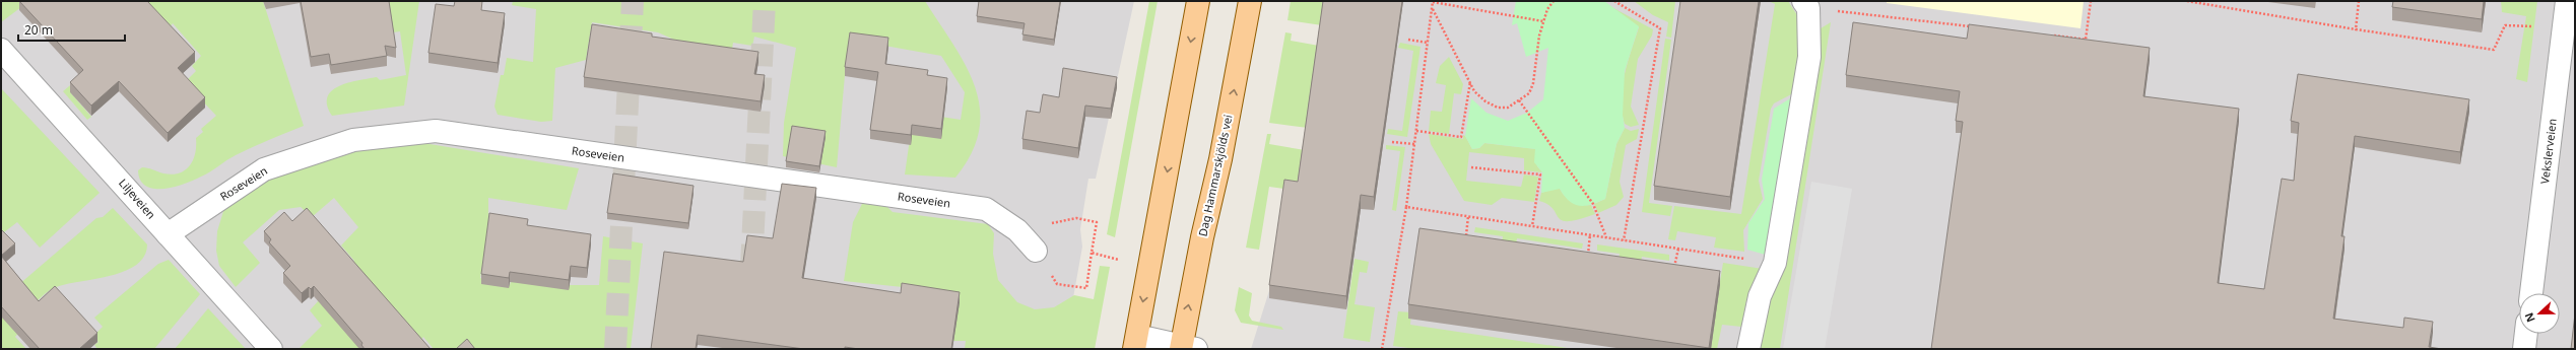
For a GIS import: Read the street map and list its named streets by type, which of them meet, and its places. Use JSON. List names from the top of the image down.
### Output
{
  "streets": {
    "main road": ["Dag Hammarskjölds vei"],
    "street": ["Vekslerveien", "Roseveien", "Liljeveien"]
  },
  "crossings": [
    ["Roseveien", "Liljeveien"]
  ],
  "scale_bar": "20 m",
  "north": "left"
}
